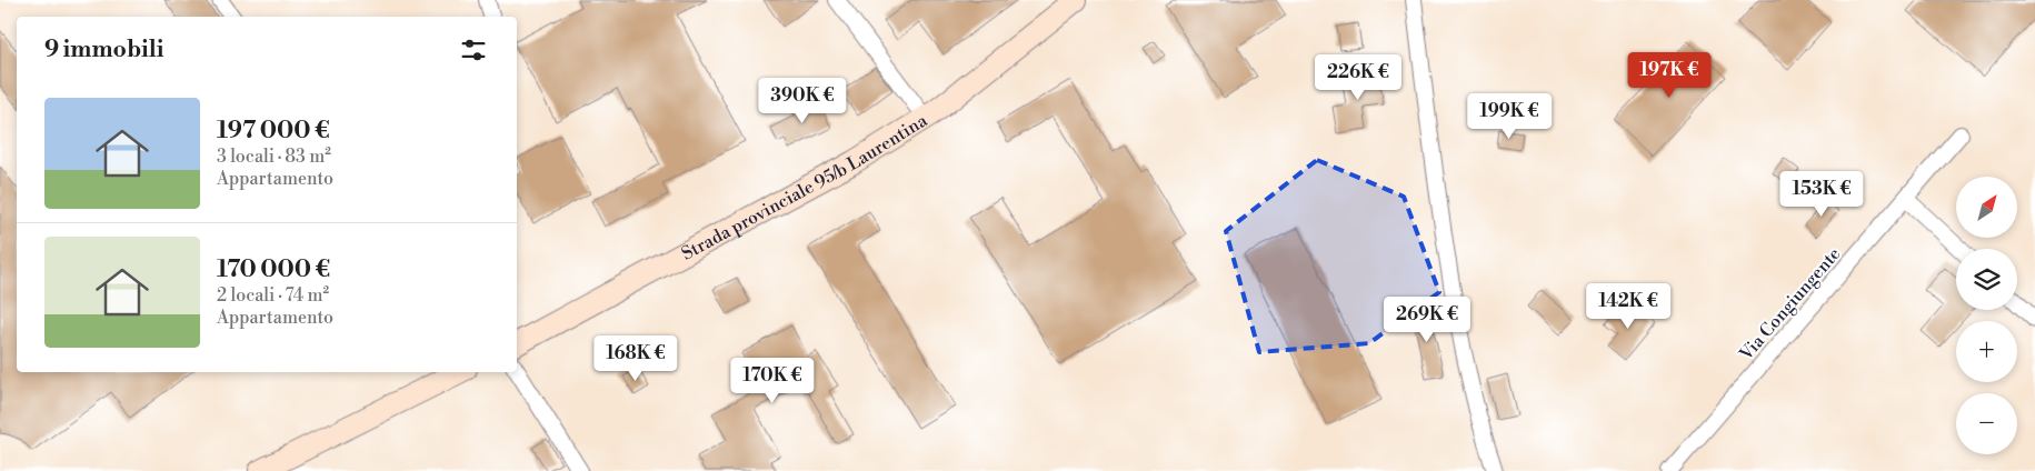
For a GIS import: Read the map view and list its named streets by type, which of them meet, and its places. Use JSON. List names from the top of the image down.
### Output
{
  "streets": {
    "main road": ["Strada provinciale 95/b Laurentina"],
    "street": ["Via Congiungente"]
  },
  "north": "top right",
  "page": {
    "heading": "9 immobili",
    "price": [
      "197K €",
      "226K €",
      "390K €",
      "199K €",
      "153K €",
      "142K €",
      "269K €",
      "168K €",
      "170K €"
    ],
    "list": [
      {
        "name": "197 000 €",
        "note": "3 locali · 83 m² · Appartamento"
      },
      {
        "name": "170 000 €",
        "note": "2 locali · 74 m² · Appartamento"
      }
    ],
    "map_buttons": ["+", "−"]
  }
}
